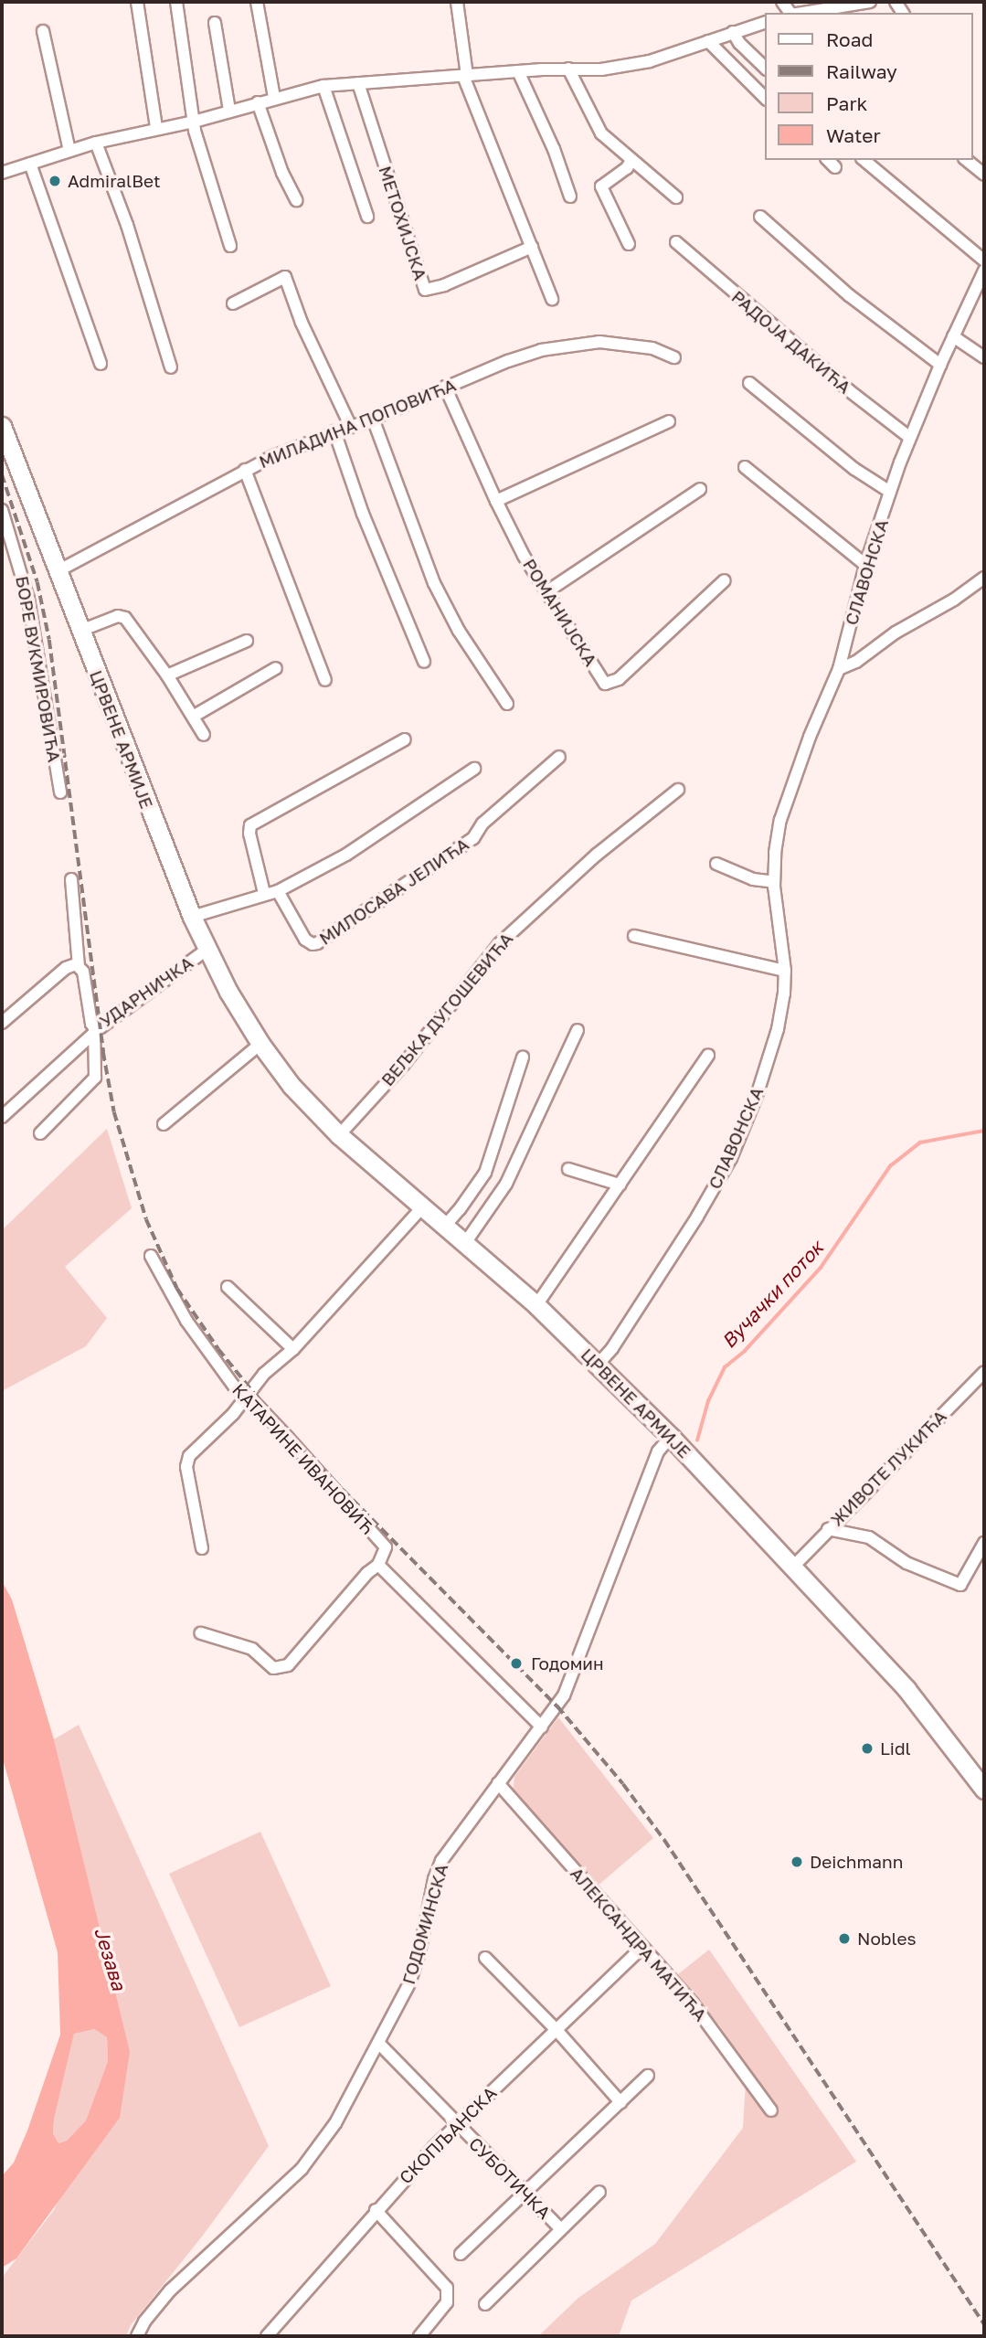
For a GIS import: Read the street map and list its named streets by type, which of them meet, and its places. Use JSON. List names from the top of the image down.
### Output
{
  "streets": {
    "main road": ["ЦРВЕНЕ АРМИЈЕ"],
    "street": [
      "МЕТОХИЈСКА",
      "РАДОЈА ДАКИЋА",
      "МИЛАДИНА ПОПОВИЋА",
      "СЛАВОНСКА",
      "РОМАНИЈСКА",
      "БОРЕ ВУКМИРОВИЋА",
      "МИЛОСАВА ЈЕЛИЋА",
      "УДАРНИЧКА",
      "ВЕЉКА ДУГОШЕВИЋА",
      "КАТАРИНЕ ИВАНОВИЋ",
      "ЖИВОТЕ ЛУКИЋА",
      "ГОДОМИНСКА",
      "АЛЕКСАНДРА МАТИЋА",
      "СКОПЉАНСКА",
      "СУБОТИЧКА"
    ]
  },
  "crossings": [
    ["РАДОЈА ДАКИЋА", "СЛАВОНСКА"],
    ["МИЛАДИНА ПОПОВИЋА", "РОМАНИЈСКА"],
    ["МИЛАДИНА ПОПОВИЋА", "ЦРВЕНЕ АРМИЈЕ"],
    ["СЛАВОНСКА", "ЦРВЕНЕ АРМИЈЕ"],
    ["ЦРВЕНЕ АРМИЈЕ", "УДАРНИЧКА"],
    ["ЦРВЕНЕ АРМИЈЕ", "ВЕЉКА ДУГОШЕВИЋА"],
    ["ЦРВЕНЕ АРМИЈЕ", "ЖИВОТЕ ЛУКИЋА"],
    ["ЦРВЕНЕ АРМИЈЕ", "ГОДОМИНСКА"],
    ["ГОДОМИНСКА", "АЛЕКСАНДРА МАТИЋА"],
    ["ГОДОМИНСКА", "СУБОТИЧКА"],
    ["АЛЕКСАНДРА МАТИЋА", "СКОПЉАНСКА"],
    ["СКОПЉАНСКА", "СУБОТИЧКА"]
  ],
  "water": ["Вучачки поток", "Језава"],
  "places": [
    "AdmiralBet",
    "Годомин",
    "Lidl",
    "Deichmann",
    "Nobles"
  ],
  "legend": [
    "Road",
    "Railway",
    "Park",
    "Water"
  ]
}
